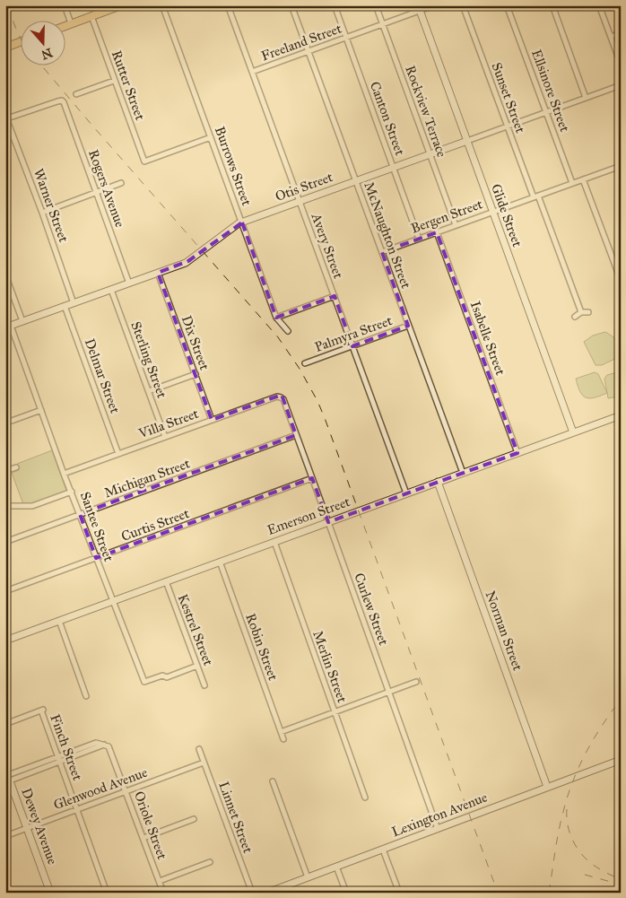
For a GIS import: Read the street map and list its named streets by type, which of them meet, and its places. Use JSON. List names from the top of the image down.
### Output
{
  "streets": {
    "street": [
      "Freeland Street",
      "Rutter Street",
      "Ellsinore Street",
      "Sunset Street",
      "Rockview Terrace",
      "Canton Street",
      "Burrows Street",
      "Otis Street",
      "Rogers Avenue",
      "Warner Street",
      "Glide Street",
      "Bergen Street",
      "McNaughton Street",
      "Avery Street",
      "Palmyra Street",
      "Isabelle Street",
      "Dix Street",
      "Sterling Street",
      "Delmar Street",
      "Villa Street",
      "Michigan Street",
      "Emerson Street",
      "Curtis Street",
      "Santee Street",
      "Curlew Street",
      "Kestrel Street",
      "Norman Street",
      "Robin Street",
      "Merlin Street",
      "Finch Street",
      "Glenwood Avenue",
      "Lexington Avenue",
      "Linnet Street",
      "Oriole Street",
      "Dewey Avenue"
    ]
  },
  "crossings": [
    ["Freeland Street", "Rockview Terrace"],
    ["Freeland Street", "Canton Street"],
    ["Freeland Street", "Glide Street"],
    ["Freeland Street", "McNaughton Street"],
    ["Freeland Street", "Avery Street"],
    ["Rutter Street", "Burrows Street"],
    ["Ellsinore Street", "Otis Street"],
    ["Ellsinore Street", "Bergen Street"],
    ["Sunset Street", "Otis Street"],
    ["Sunset Street", "Bergen Street"],
    ["Rockview Terrace", "Otis Street"],
    ["Rockview Terrace", "Bergen Street"],
    ["Canton Street", "Otis Street"],
    ["Canton Street", "Bergen Street"],
    ["Burrows Street", "Otis Street"],
    ["Otis Street", "Rogers Avenue"],
    ["Otis Street", "Warner Street"],
    ["Otis Street", "Glide Street"],
    ["Otis Street", "McNaughton Street"],
    ["Otis Street", "Avery Street"],
    ["Otis Street", "Dix Street"],
    ["Otis Street", "Sterling Street"],
    ["Otis Street", "Delmar Street"],
    ["Otis Street", "Santee Street"],
    ["Rogers Avenue", "Warner Street"],
    ["Glide Street", "Bergen Street"],
    ["Glide Street", "Emerson Street"],
    ["Bergen Street", "McNaughton Street"],
    ["Bergen Street", "Isabelle Street"],
    ["McNaughton Street", "Palmyra Street"],
    ["McNaughton Street", "Emerson Street"],
    ["Avery Street", "Palmyra Street"],
    ["Avery Street", "Emerson Street"],
    ["Isabelle Street", "Emerson Street"],
    ["Dix Street", "Villa Street"],
    ["Sterling Street", "Villa Street"],
    ["Delmar Street", "Villa Street"],
    ["Villa Street", "Santee Street"],
    ["Villa Street", "Curlew Street"],
    ["Michigan Street", "Santee Street"],
    ["Michigan Street", "Curlew Street"],
    ["Emerson Street", "Santee Street"],
    ["Emerson Street", "Curlew Street"],
    ["Emerson Street", "Kestrel Street"],
    ["Emerson Street", "Norman Street"],
    ["Emerson Street", "Robin Street"],
    ["Emerson Street", "Merlin Street"],
    ["Curtis Street", "Santee Street"],
    ["Curtis Street", "Curlew Street"],
    ["Santee Street", "Kestrel Street"],
    ["Curlew Street", "Lexington Avenue"],
    ["Norman Street", "Lexington Avenue"],
    ["Finch Street", "Glenwood Avenue"],
    ["Finch Street", "Oriole Street"],
    ["Glenwood Avenue", "Linnet Street"],
    ["Glenwood Avenue", "Oriole Street"],
    ["Glenwood Avenue", "Dewey Avenue"]
  ],
  "north": "bottom"
}
